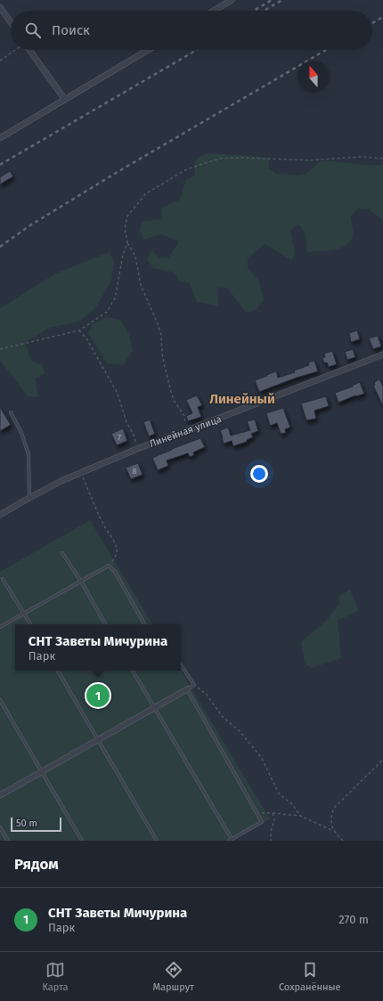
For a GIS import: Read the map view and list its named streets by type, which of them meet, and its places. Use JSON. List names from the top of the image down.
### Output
{
  "streets": {
    "street": ["Линейная улица"]
  },
  "districts": ["Линейный"],
  "house_numbers": ["7", "8"],
  "scale_bar": "50 m",
  "north": "top",
  "page": {
    "search": "Поиск",
    "popup": ["СНТ Заветы Мичурина", "Парк"],
    "pins": "1",
    "scale": "50 m",
    "heading": "Рядом",
    "list": [
      {
        "mark": "1",
        "name": "СНТ Заветы Мичурина",
        "note": "Парк",
        "value": "270 m"
      }
    ],
    "nav": ["Карта", "Маршрут", "Сохранённые"]
  }
}
